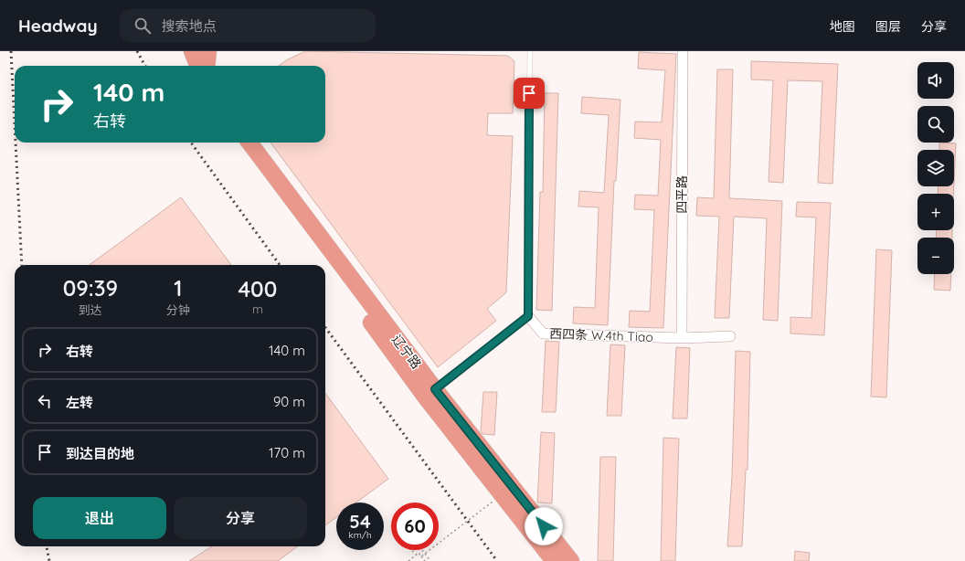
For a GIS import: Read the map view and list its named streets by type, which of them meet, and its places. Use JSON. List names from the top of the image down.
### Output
{
  "streets": {
    "main road": ["辽宁路"],
    "street": ["四平路", "西四条 W.4th Tiao"]
  },
  "crossings": [
    ["四平路", "西四条 W.4th Tiao"]
  ],
  "page": {
    "header": "Headway",
    "search": "搜索地点",
    "nav": ["地图", "图层", "分享"],
    "map_buttons": ["+", "−"],
    "turn": ["140 m", "右转"],
    "eta": [
      "09:39",
      "到达",
      "1",
      "分钟",
      "400",
      "m"
    ],
    "list": [
      {
        "name": "右转",
        "value": "140 m"
      },
      {
        "name": "左转",
        "value": "90 m"
      },
      {
        "name": "到达目的地",
        "value": "170 m"
      }
    ],
    "buttons": ["退出", "分享"],
    "speed": "54 km/h",
    "limit": "60"
  }
}
